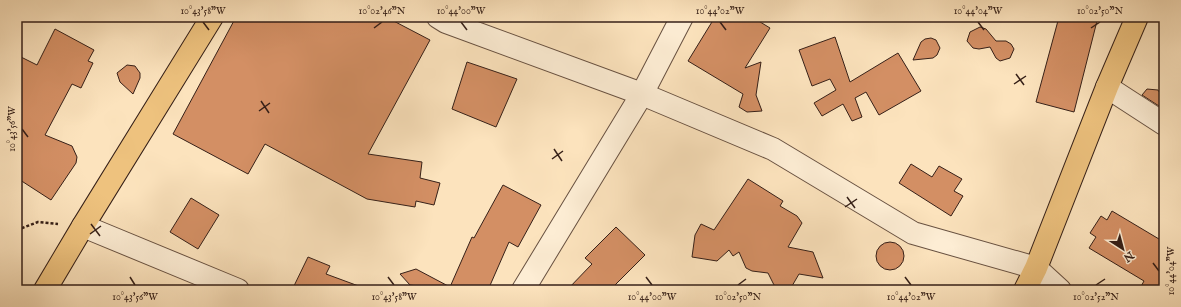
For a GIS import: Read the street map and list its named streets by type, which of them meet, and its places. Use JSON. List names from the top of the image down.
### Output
{
  "north": "bottom right",
  "coordinates": [
    "10°43'58\"W",
    "10°02'46\"N",
    "10°44'00\"W",
    "10°44'02\"W",
    "10°44'04\"W",
    "10°02'50\"N",
    "10°43'56\"W",
    "10°02'52\"N"
  ]
}
